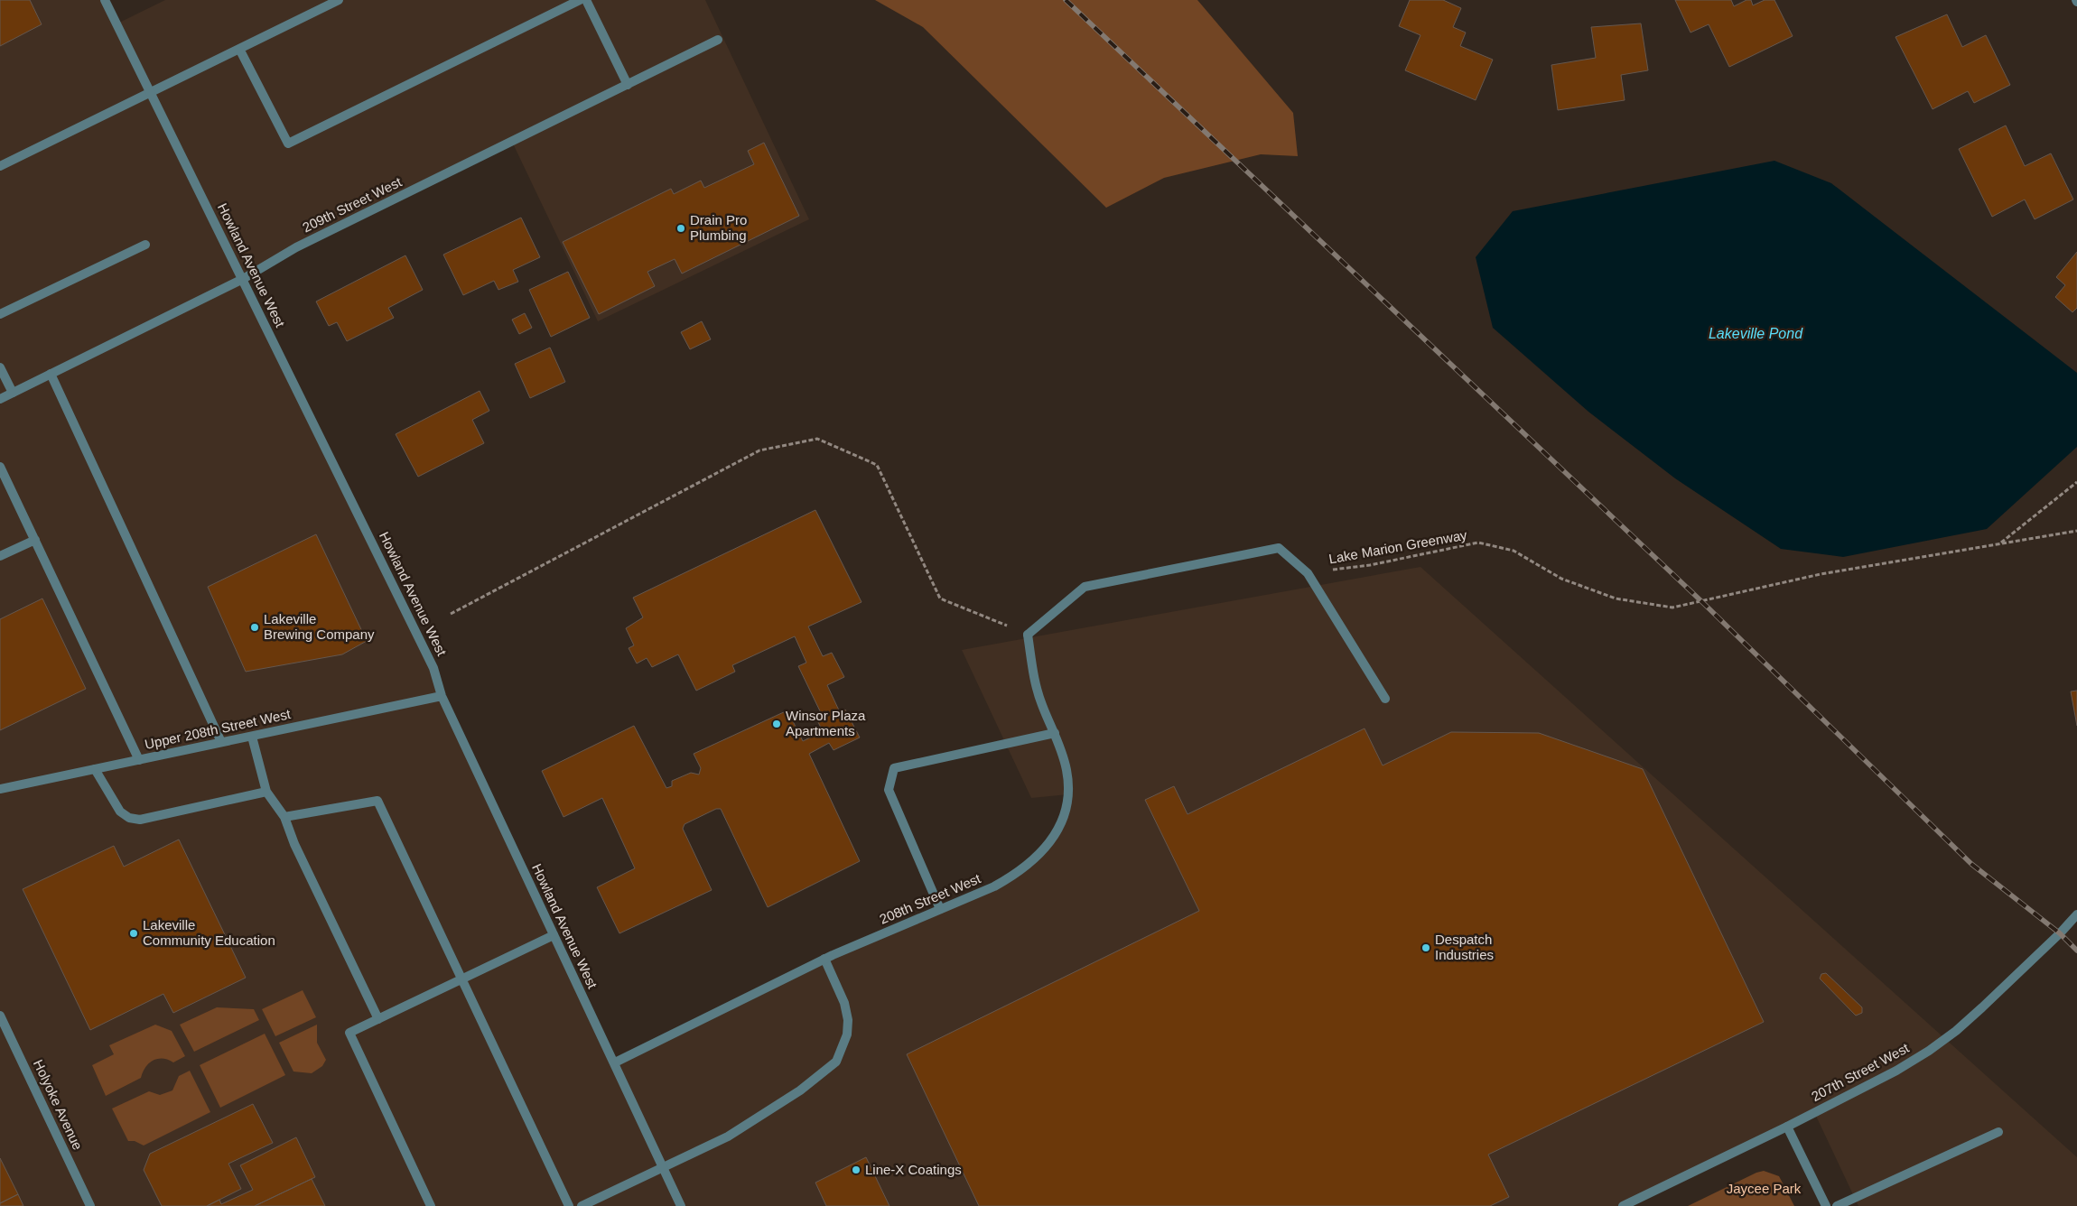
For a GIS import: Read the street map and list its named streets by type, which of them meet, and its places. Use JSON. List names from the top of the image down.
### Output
{
  "streets": {
    "street": [
      "209th Street West",
      "Howland Avenue West",
      "Upper 208th Street West",
      "208th Street West",
      "207th Street West",
      "Holyoke Avenue"
    ],
    "path": ["Lake Marion Greenway"]
  },
  "crossings": [
    ["209th Street West", "Howland Avenue West"],
    ["Howland Avenue West", "Upper 208th Street West"],
    ["Howland Avenue West", "208th Street West"]
  ],
  "water": ["Lakeville Pond"],
  "parks": ["Jaycee Park"],
  "places": [
    "Drain Pro Plumbing",
    "Lakeville Brewing Company",
    "Winsor Plaza Apartments",
    "Lakeville Community Education",
    "Despatch Industries",
    "Line-X Coatings"
  ]
}
